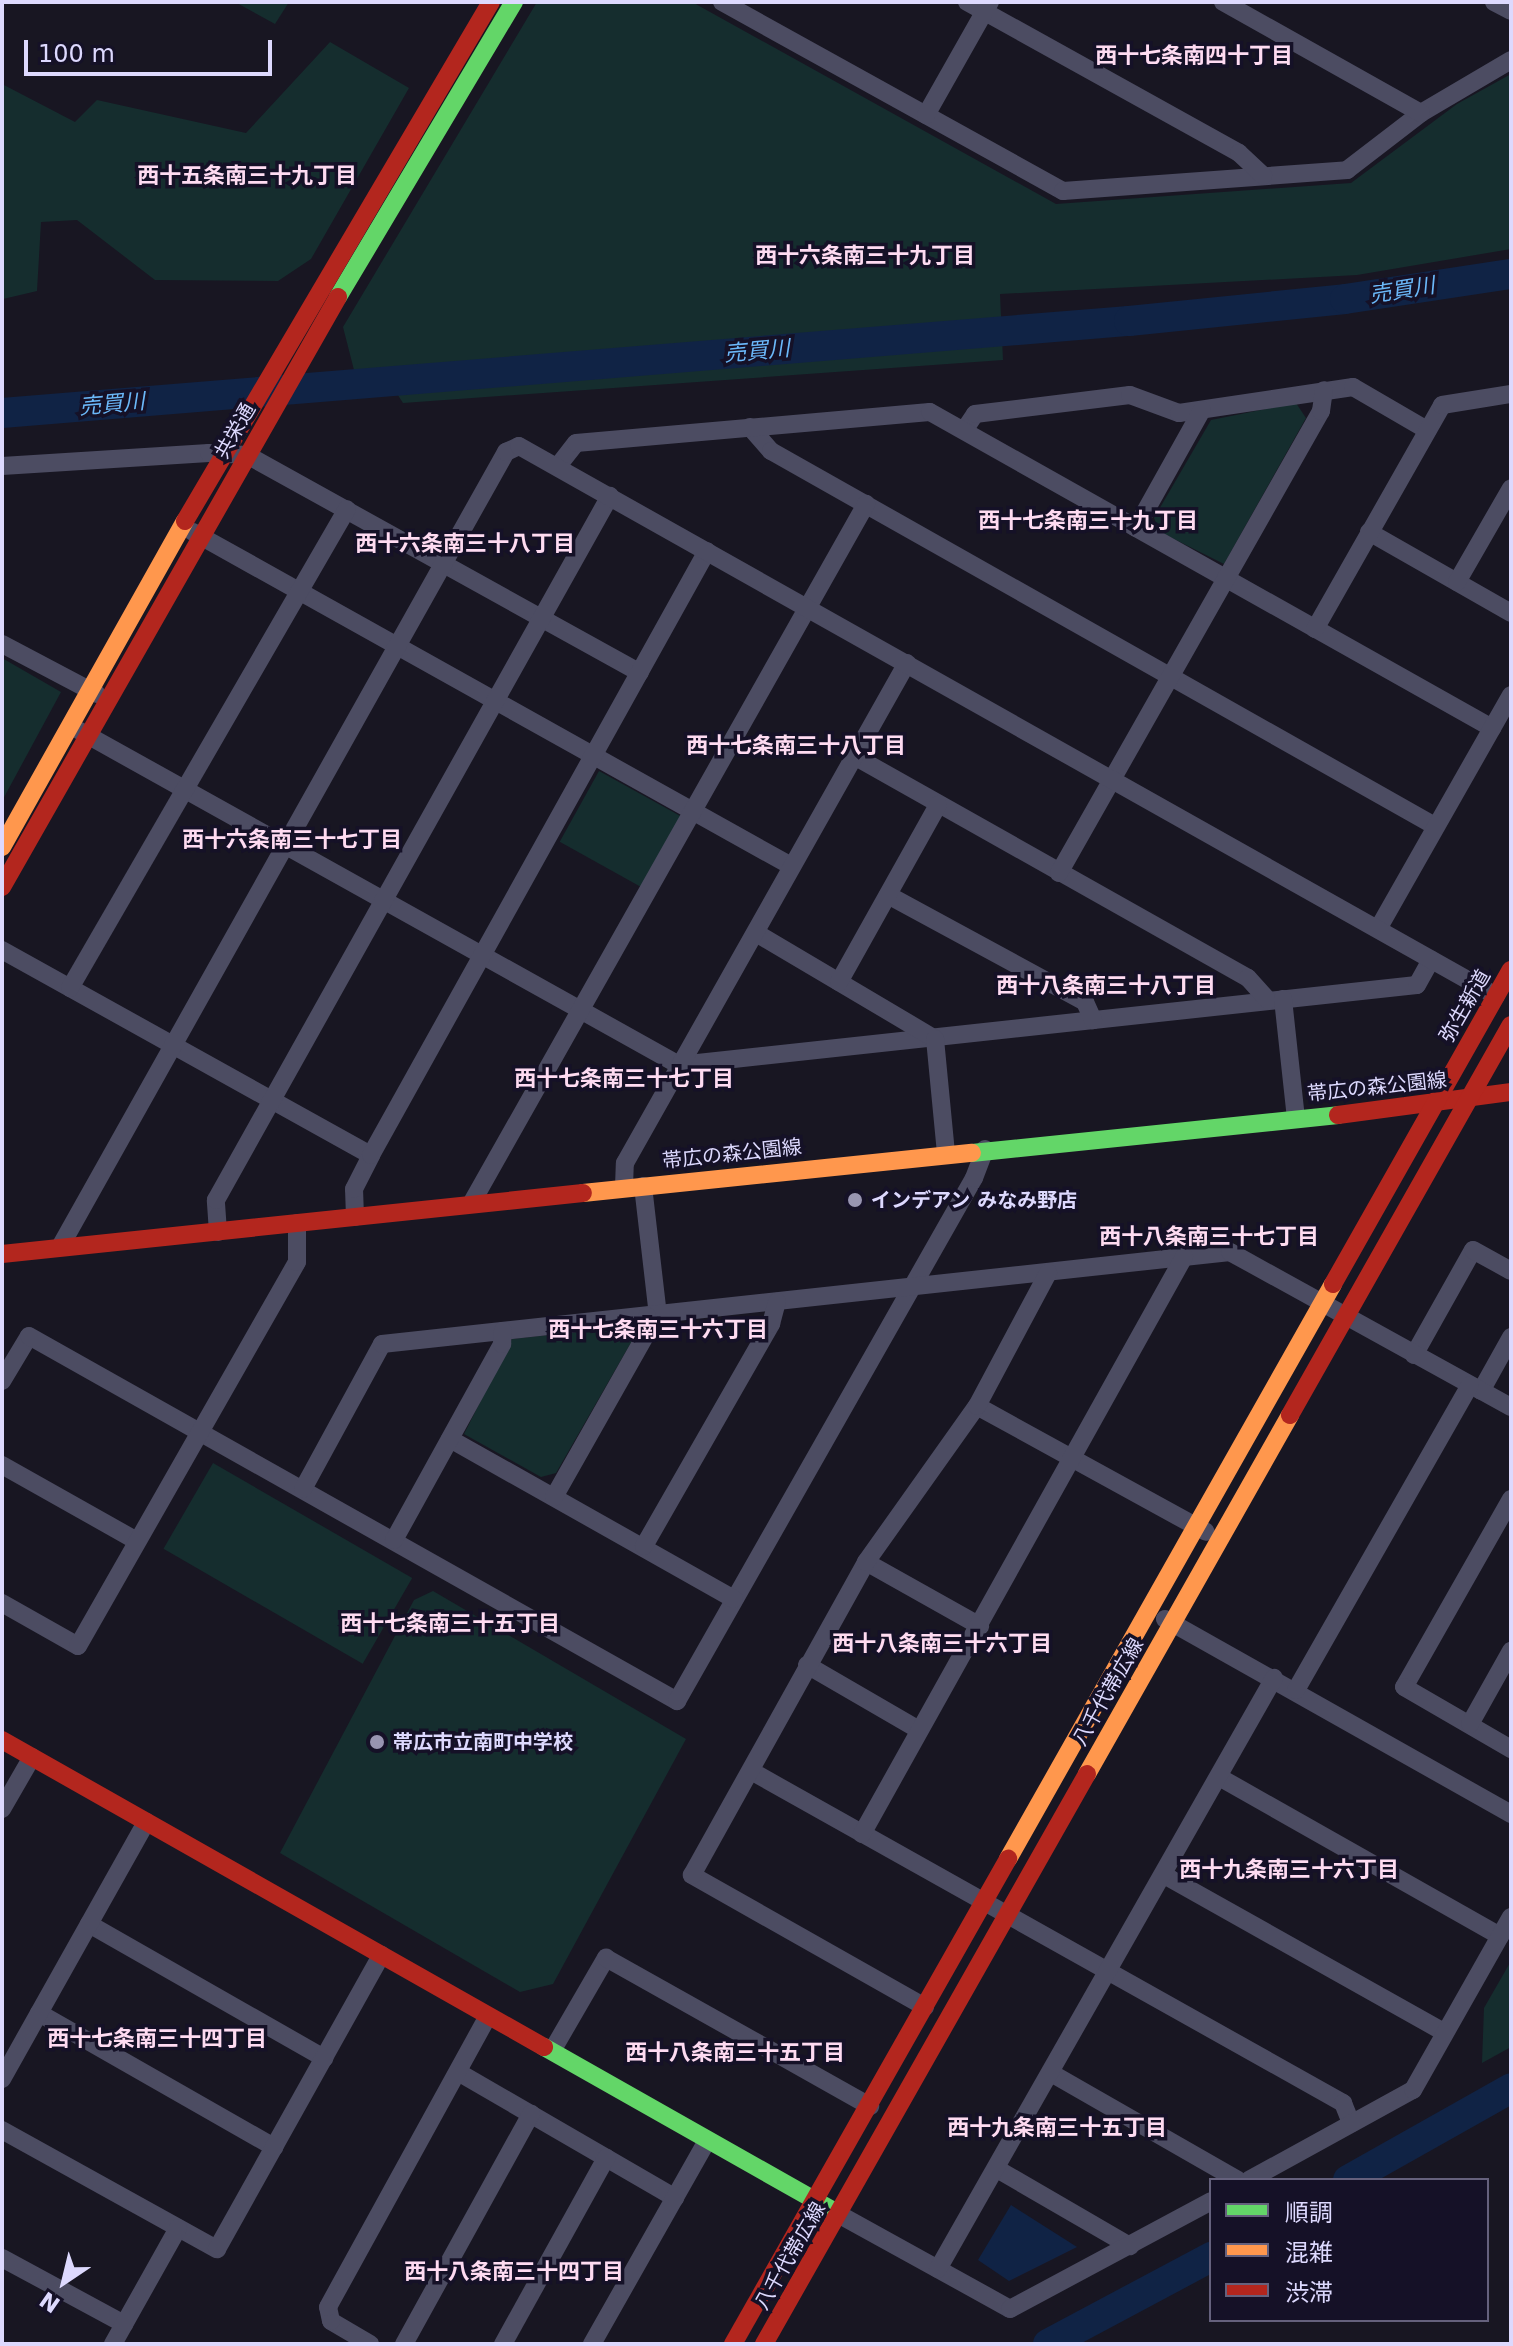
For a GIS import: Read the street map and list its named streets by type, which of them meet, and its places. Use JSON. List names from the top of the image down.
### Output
{
  "streets": {
    "main road": [
      "共栄通",
      "弥生新道",
      "帯広の森公園線",
      "八千代帯広線"
    ]
  },
  "crossings": [
    ["弥生新道", "帯広の森公園線"],
    ["弥生新道", "八千代帯広線"],
    ["帯広の森公園線", "八千代帯広線"]
  ],
  "districts": [
    "西十七条南四十丁目",
    "西十五条南三十九丁目",
    "西十六条南三十九丁目",
    "西十七条南三十九丁目",
    "西十六条南三十八丁目",
    "西十七条南三十八丁目",
    "西十六条南三十七丁目",
    "西十八条南三十八丁目",
    "西十七条南三十七丁目",
    "西十八条南三十七丁目",
    "西十七条南三十六丁目",
    "西十七条南三十五丁目",
    "西十八条南三十六丁目",
    "西十九条南三十六丁目",
    "西十七条南三十四丁目",
    "西十八条南三十五丁目",
    "西十九条南三十五丁目",
    "西十八条南三十四丁目"
  ],
  "water": ["売買川"],
  "places": ["インデアン みなみ野店", "帯広市立南町中学校"],
  "legend": ["順調", "混雑", "渋滞"],
  "scale_bar": "100 m",
  "north": "bottom left"
}
